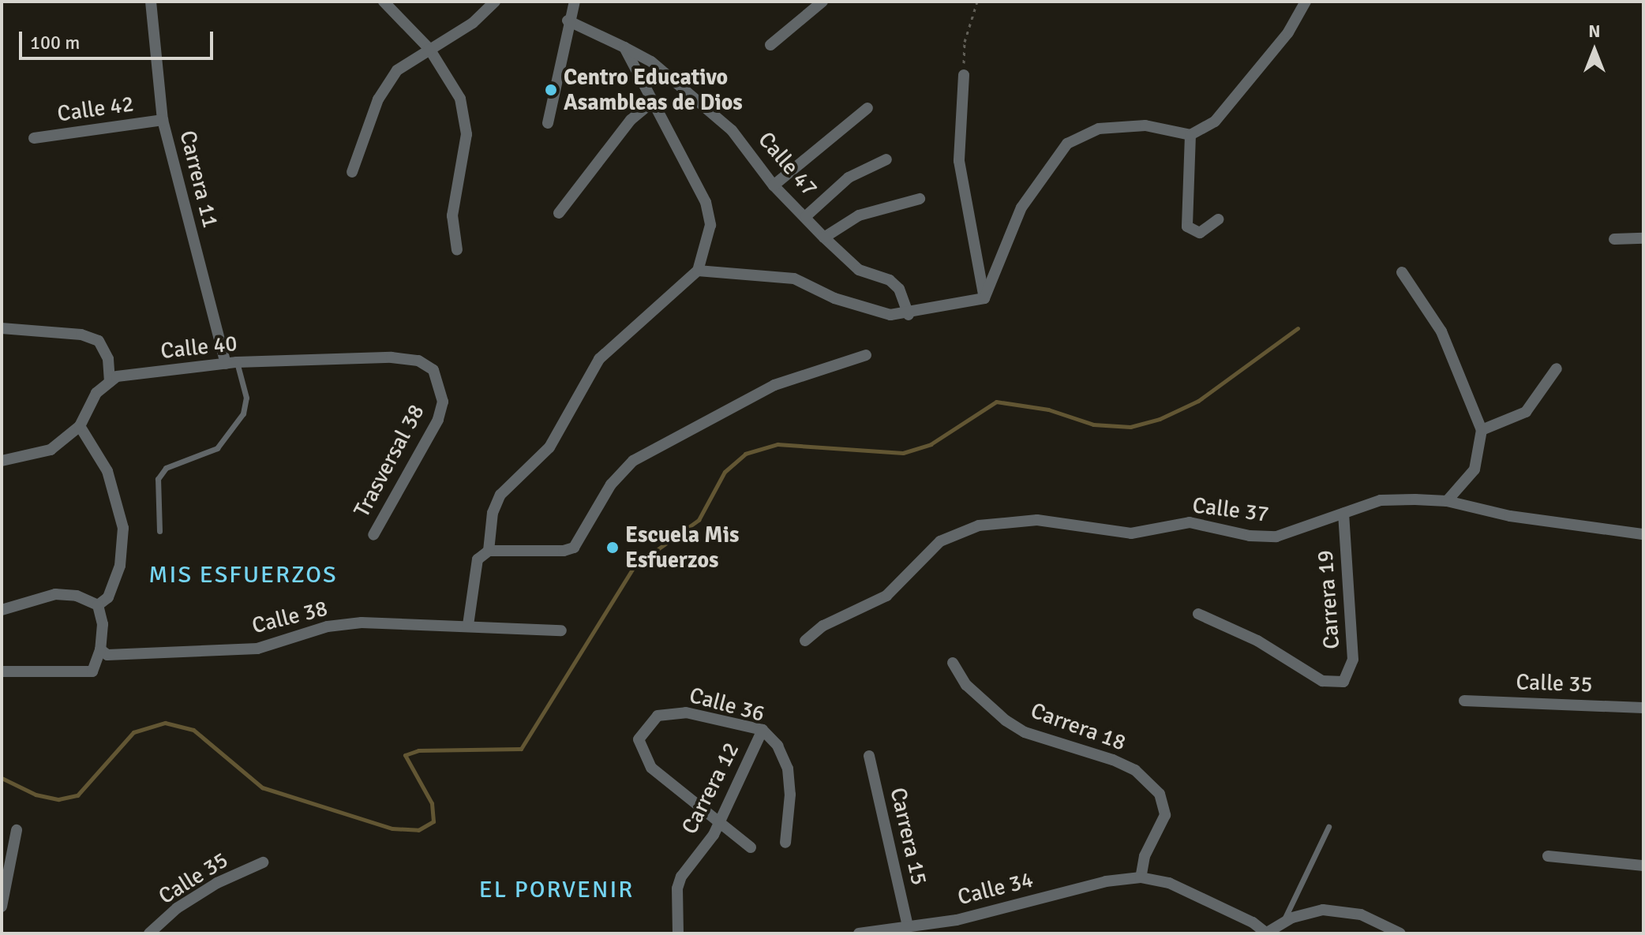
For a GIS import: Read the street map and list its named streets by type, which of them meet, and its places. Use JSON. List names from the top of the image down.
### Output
{
  "streets": {
    "street": [
      "Calle 42",
      "Calle 47",
      "Carrera 11",
      "Calle 40",
      "Trasversal 38",
      "Calle 37",
      "Carrera 19",
      "Calle 38",
      "Calle 35",
      "Calle 36",
      "Carrera 18",
      "Carrera 12",
      "Carrera 15",
      "Calle 34"
    ]
  },
  "crossings": [
    ["Calle 42", "Carrera 11"],
    ["Carrera 11", "Calle 40"],
    ["Calle 40", "Trasversal 38"],
    ["Calle 37", "Carrera 19"],
    ["Calle 36", "Carrera 12"],
    ["Carrera 18", "Calle 34"],
    ["Carrera 15", "Calle 34"]
  ],
  "districts": ["MIS ESFUERZOS", "EL PORVENIR"],
  "places": ["Centro Educativo Asambleas de Dios", "Escuela Mis Esfuerzos"],
  "scale_bar": "100 m",
  "north": "top"
}
